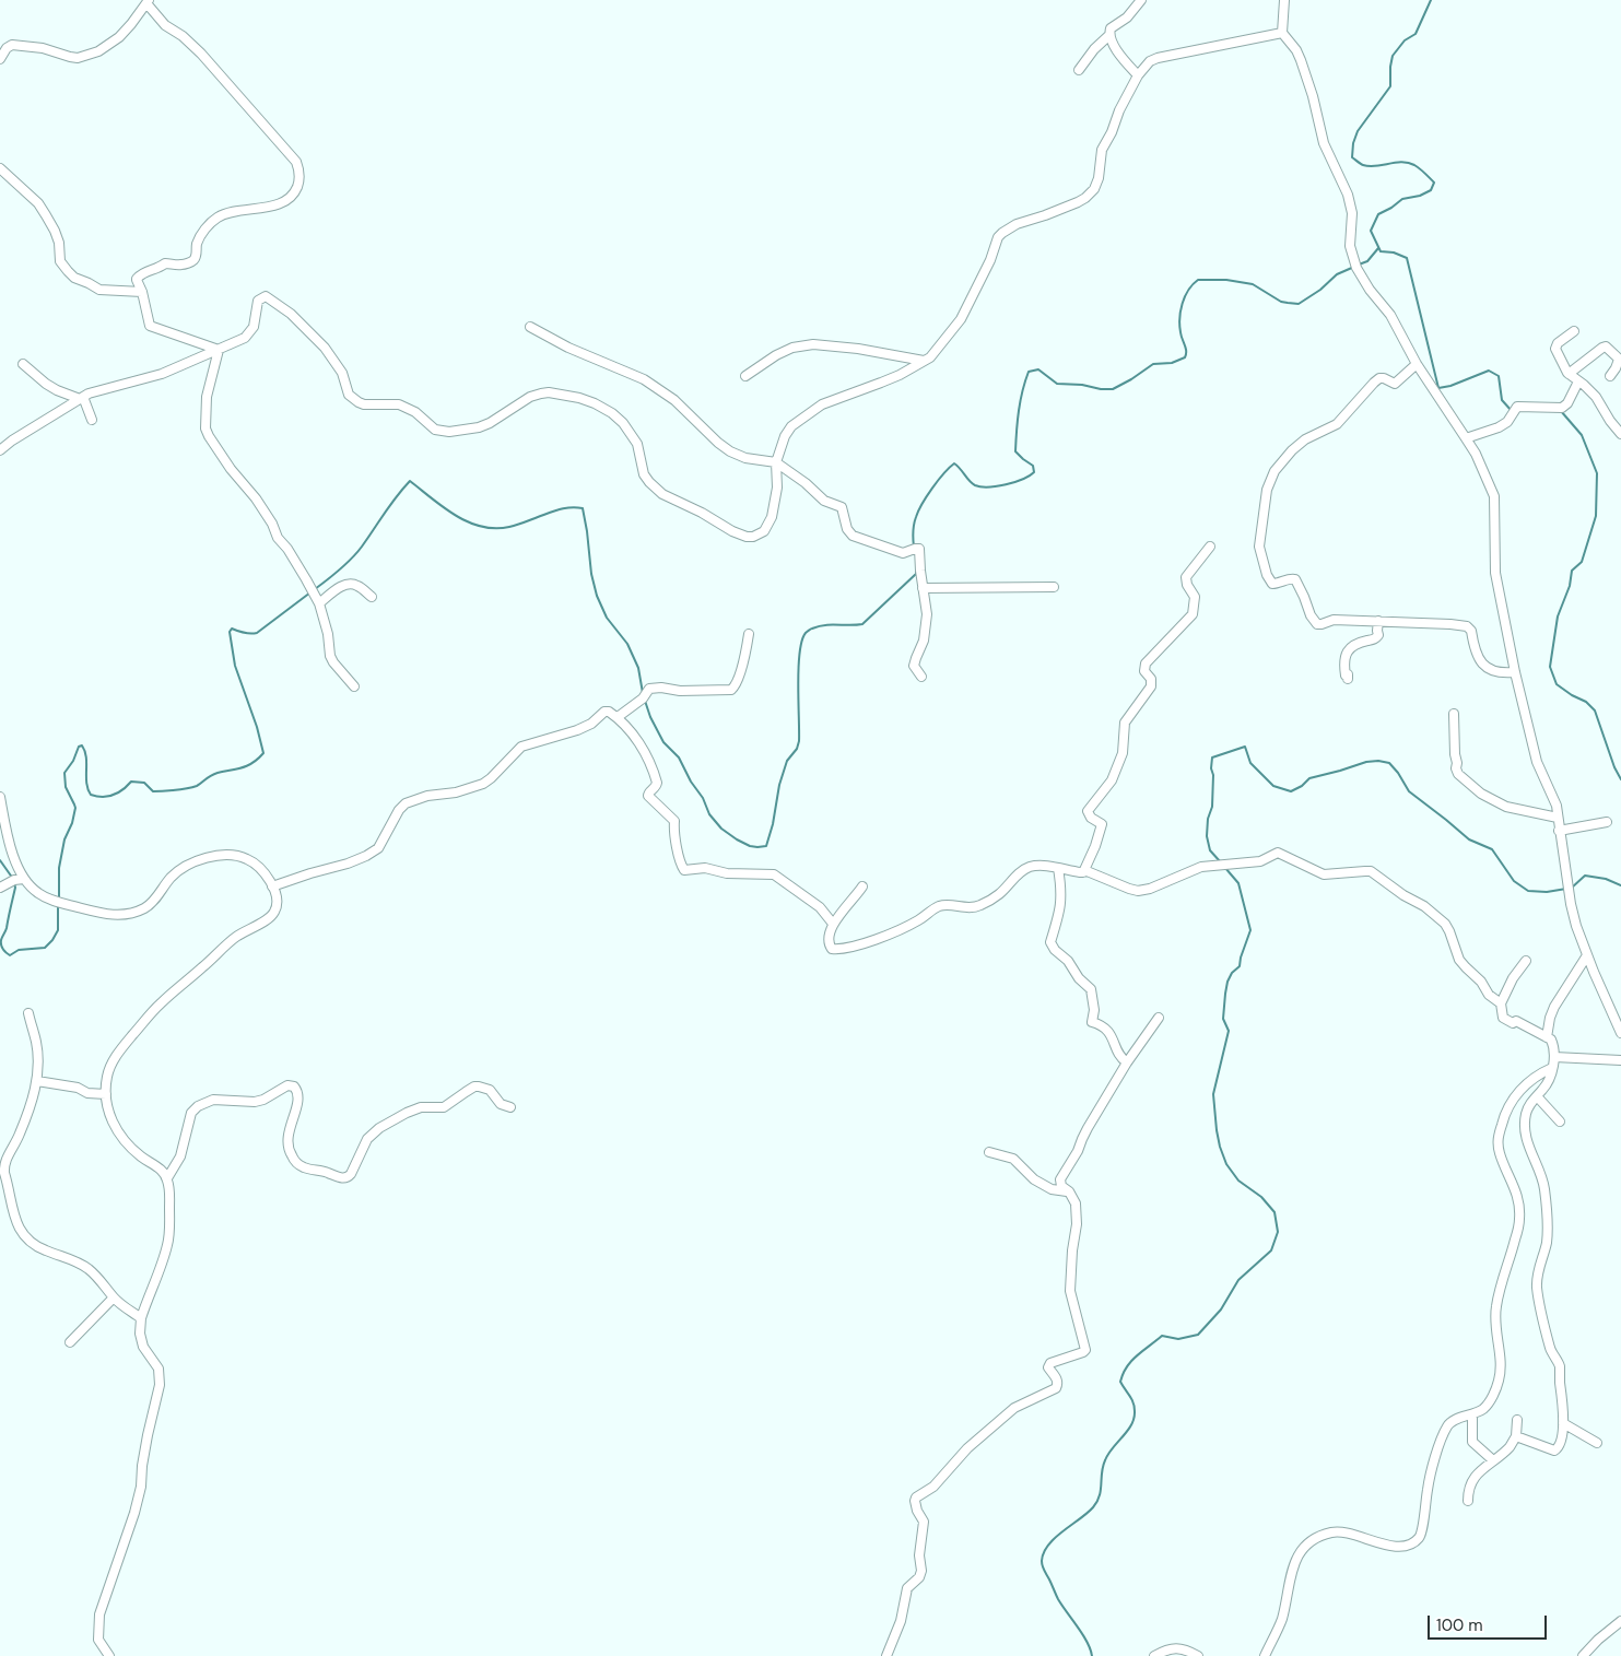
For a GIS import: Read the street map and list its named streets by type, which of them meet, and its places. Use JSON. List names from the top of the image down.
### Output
{
  "scale_bar": "100 m"
}
